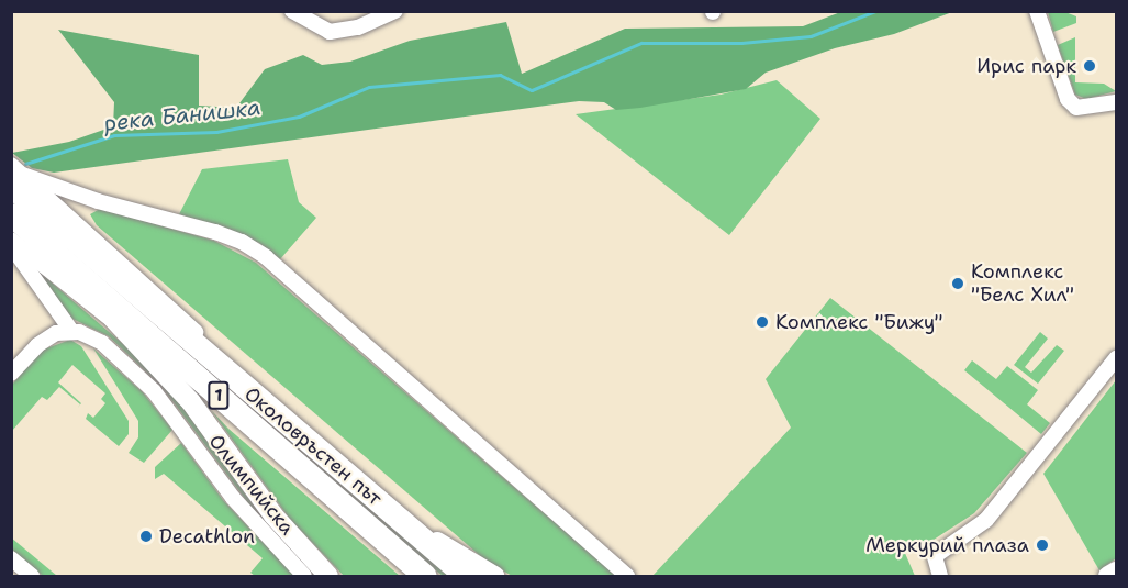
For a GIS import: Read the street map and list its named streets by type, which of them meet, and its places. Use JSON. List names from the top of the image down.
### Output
{
  "streets": {
    "highway": ["1", "Околовръстен път"],
    "street": ["Олимпийска"]
  },
  "water": ["река Банишка"],
  "places": [
    "Ирис парк",
    "Комплекс \"Белс Хил\"",
    "Комплекс \"Бижу\"",
    "Decathlon",
    "Меркурий плаза"
  ]
}
